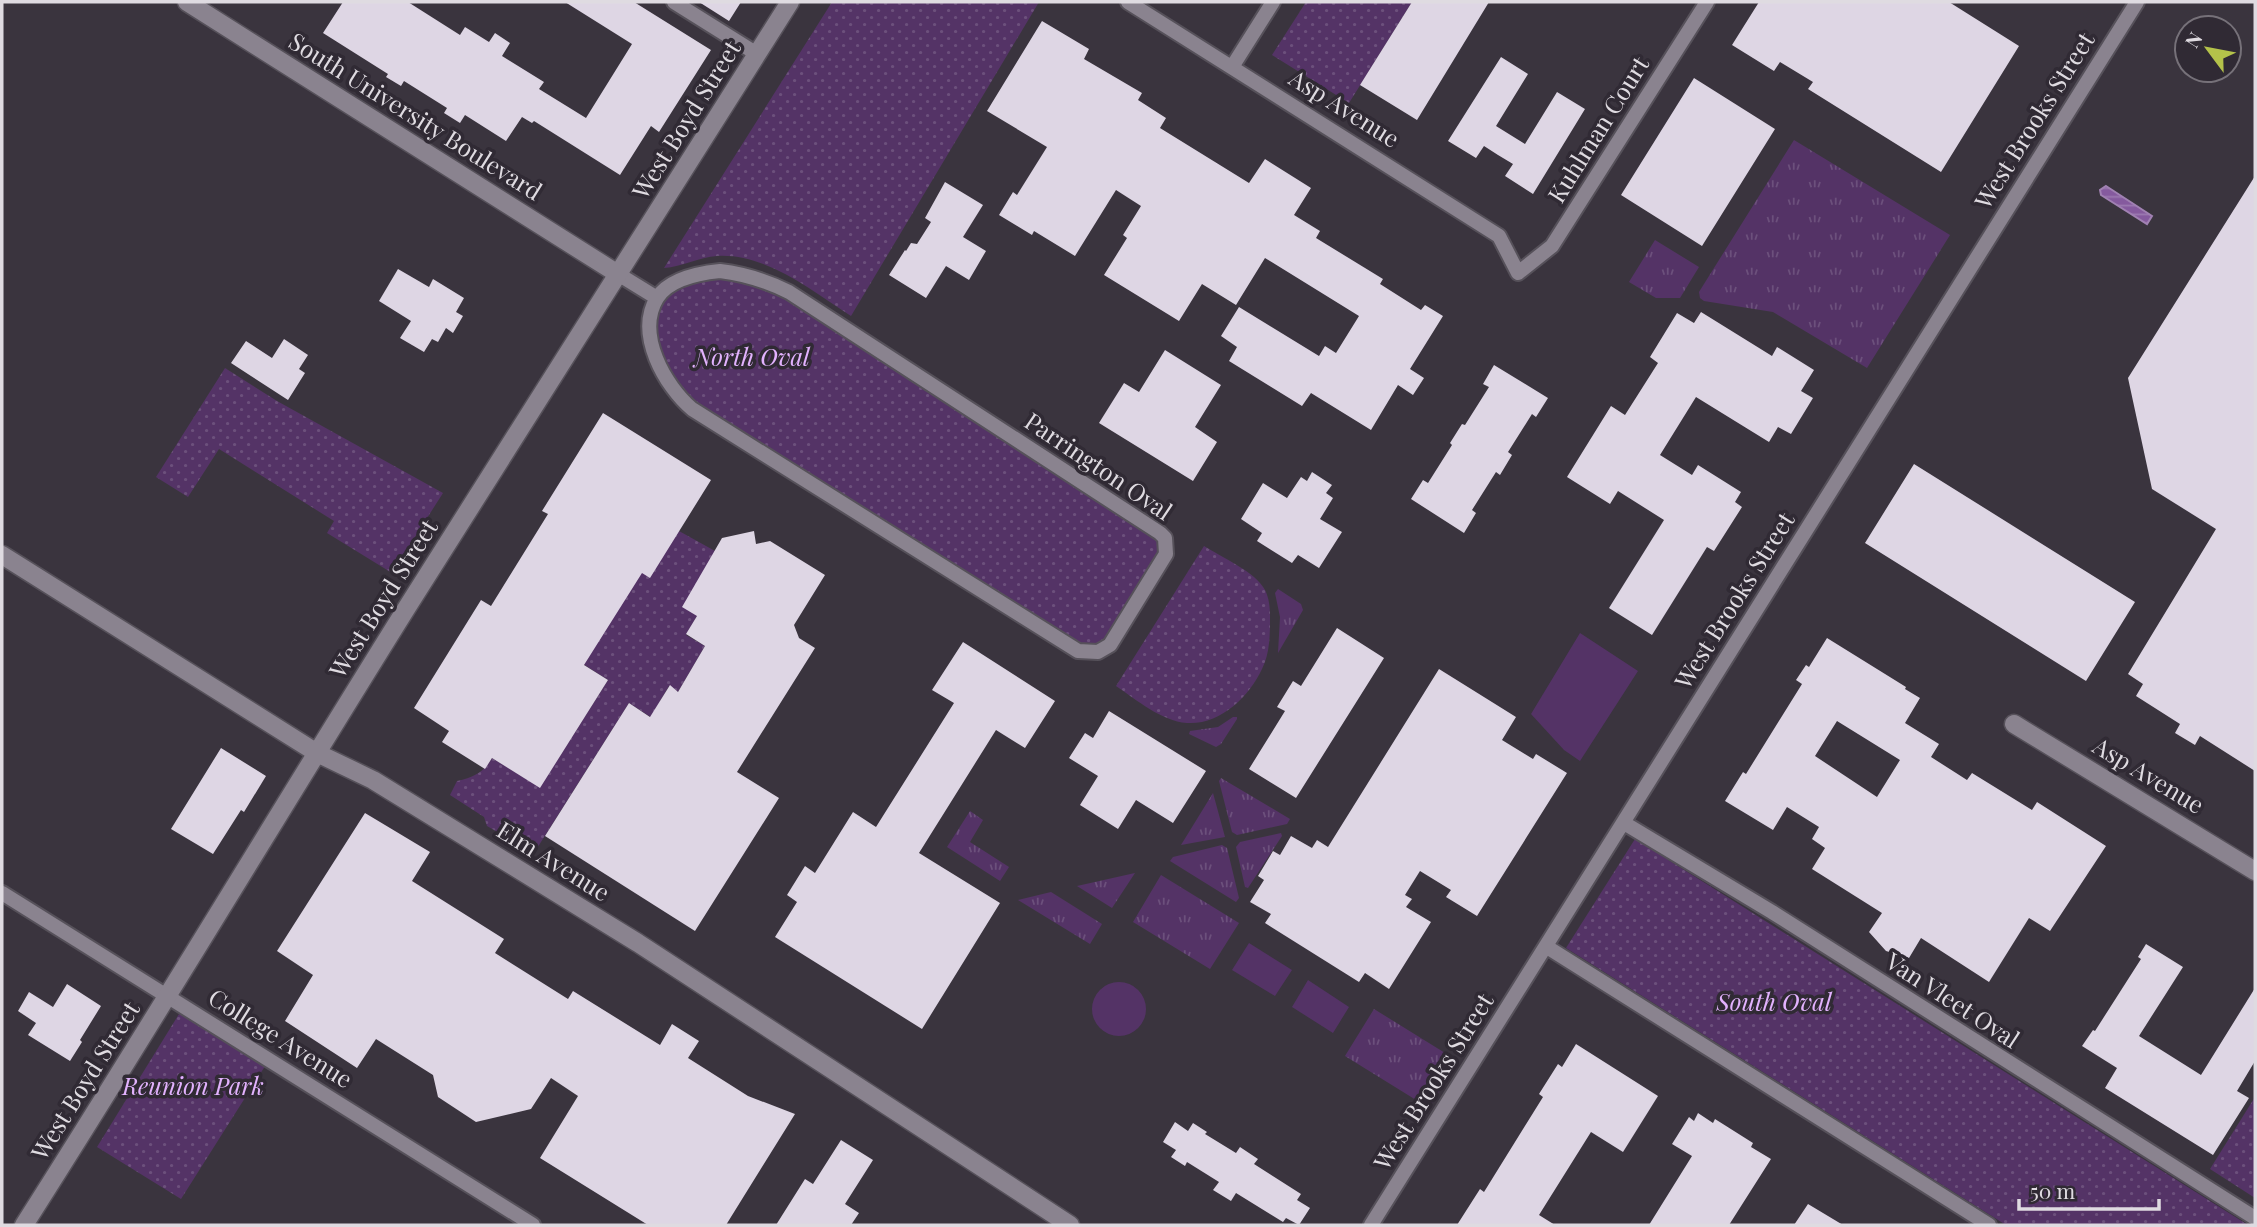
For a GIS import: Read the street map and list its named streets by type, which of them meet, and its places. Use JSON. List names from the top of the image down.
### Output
{
  "streets": {
    "street": [
      "Asp Avenue",
      "South University Boulevard",
      "West Boyd Street",
      "West Brooks Street",
      "Kuhlman Court",
      "Parrington Oval",
      "Elm Avenue",
      "Van Vleet Oval",
      "College Avenue"
    ]
  },
  "crossings": [
    ["Asp Avenue", "Kuhlman Court"],
    ["South University Boulevard", "West Boyd Street"],
    ["West Boyd Street", "Elm Avenue"],
    ["West Boyd Street", "College Avenue"],
    ["West Brooks Street", "Van Vleet Oval"]
  ],
  "parks": ["North Oval", "South Oval", "Reunion Park"],
  "scale_bar": "50 m",
  "north": "top left"
}
